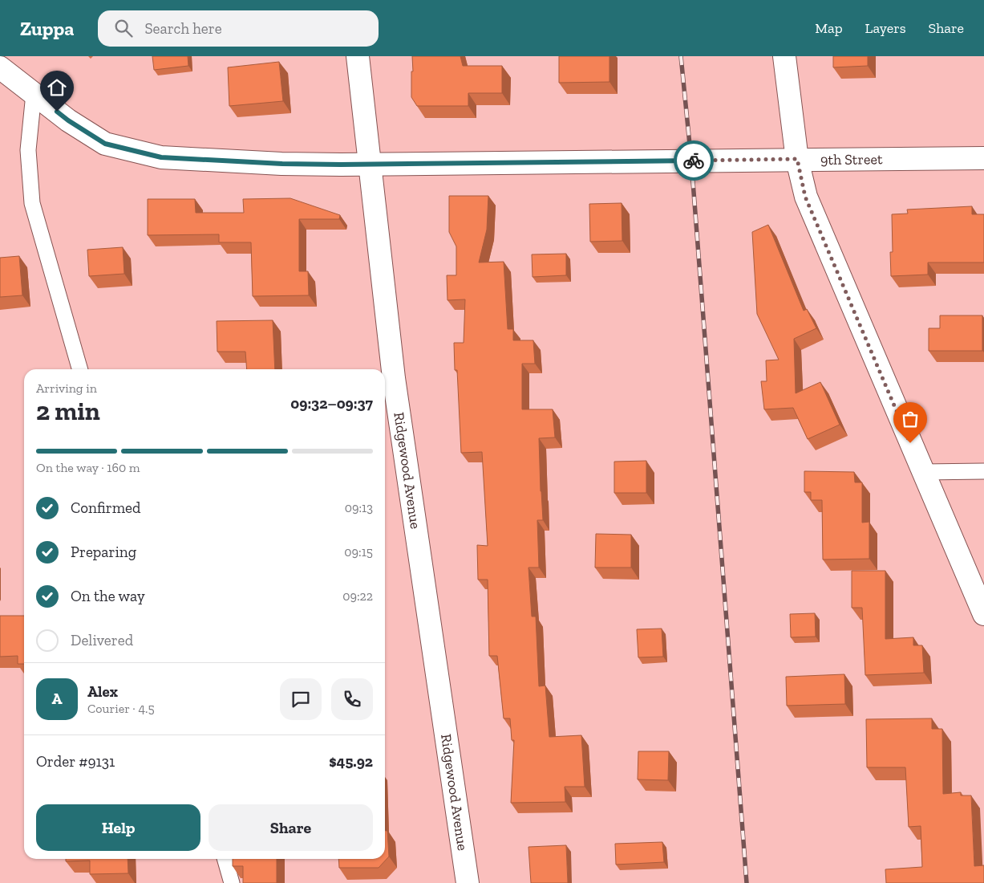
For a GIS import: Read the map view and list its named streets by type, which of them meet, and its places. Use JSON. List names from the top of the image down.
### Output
{
  "streets": {
    "street": ["9th Street", "Ridgewood Avenue"]
  },
  "crossings": [
    ["9th Street", "Ridgewood Avenue"]
  ],
  "page": {
    "header": "Zuppa",
    "search": "Search here",
    "nav": ["Map", "Layers", "Share"],
    "heading": ["2 min", "Arriving in", "09:32–09:37"],
    "panel": [
      "Alex",
      "Courier · 4.5",
      "Order #9131",
      "$45.92"
    ],
    "bar": "On the way · 160 m",
    "list": [
      ["Confirmed", "09:13"],
      ["Preparing", "09:15"],
      ["On the way", "09:22"],
      "Delivered"
    ],
    "round": "A",
    "buttons": ["Help", "Share"]
  }
}
